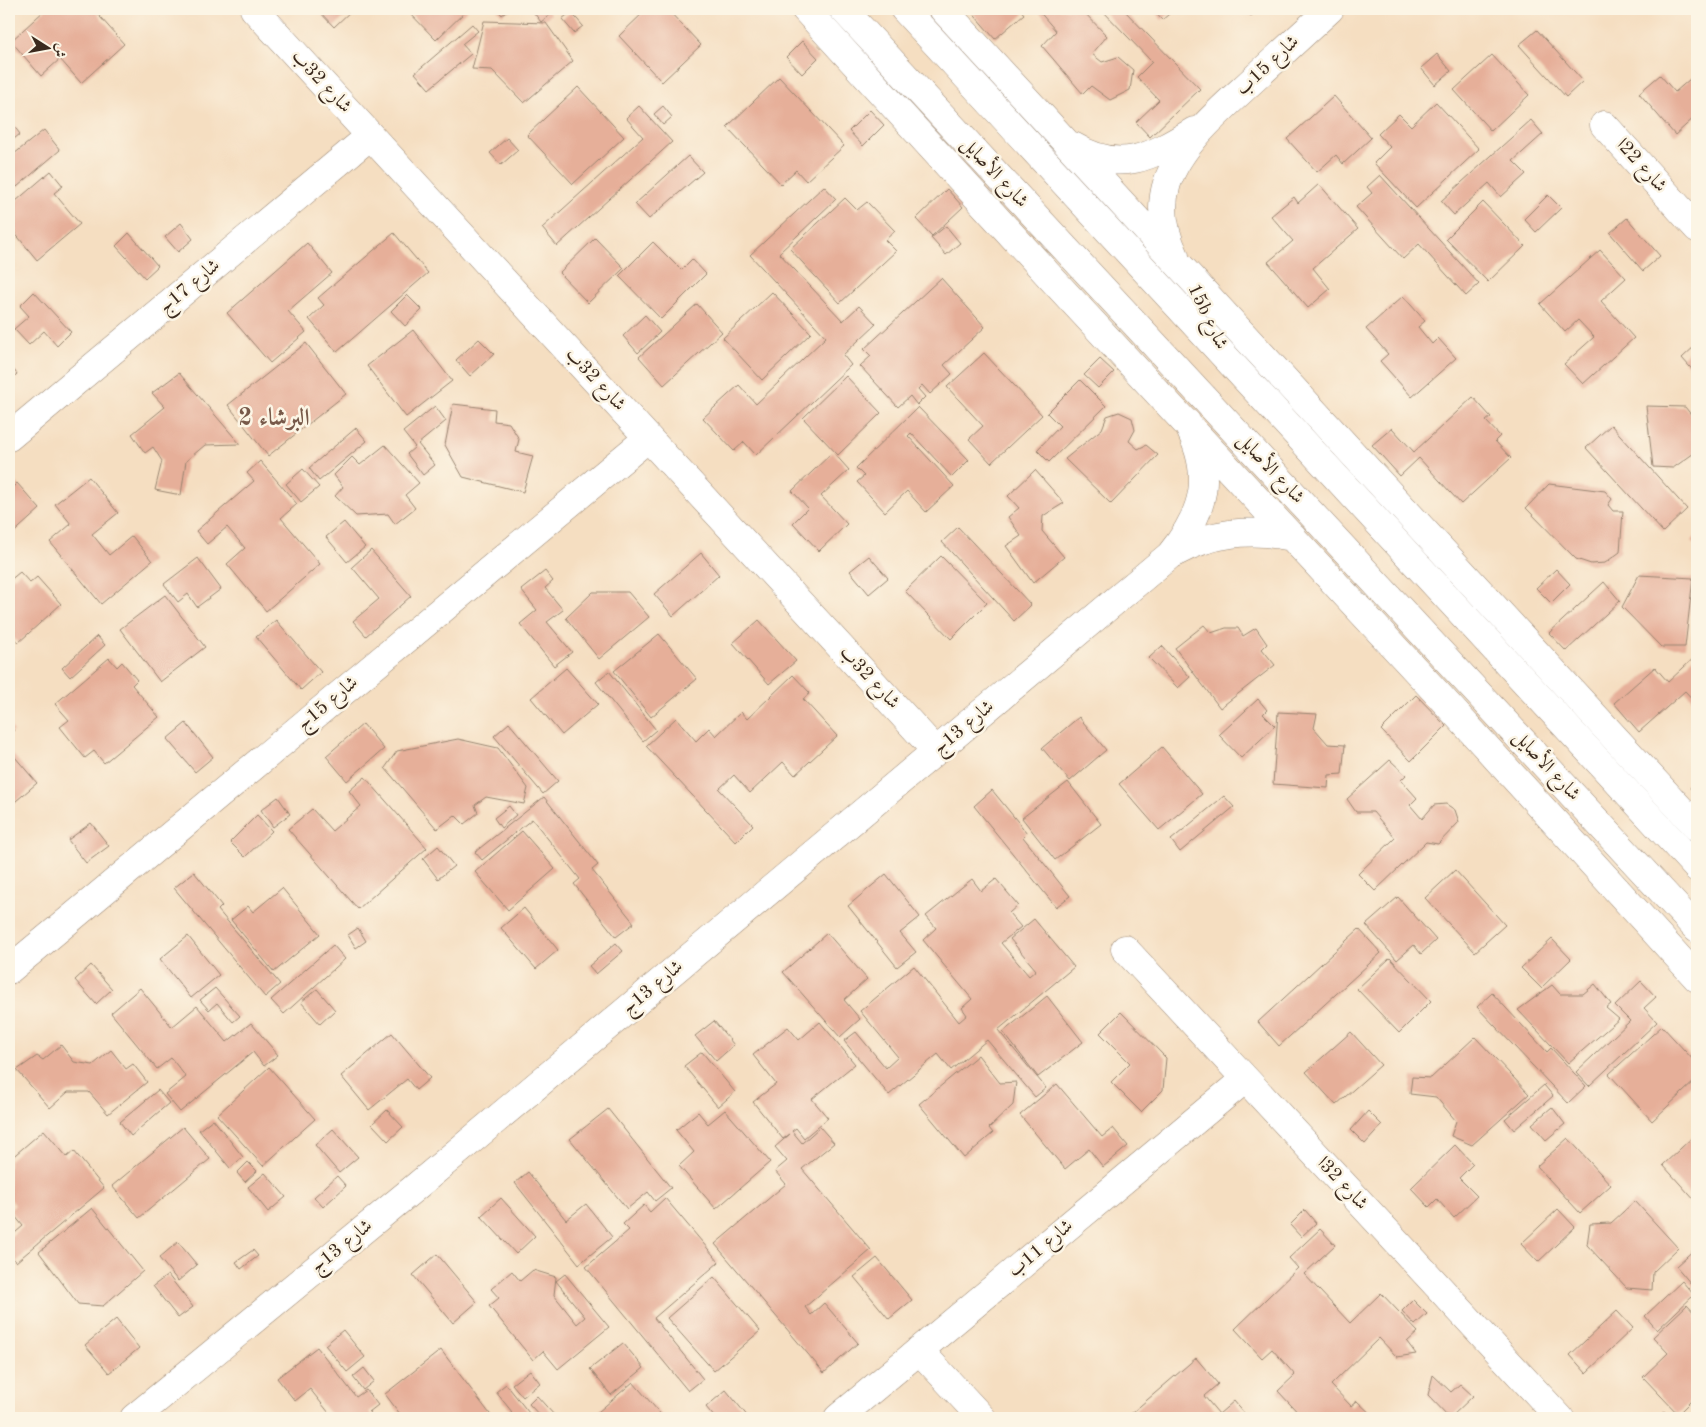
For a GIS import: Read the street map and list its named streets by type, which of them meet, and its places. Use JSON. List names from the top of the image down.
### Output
{
  "streets": {
    "street": [
      "شارع 15ب",
      "شارع 32ب",
      "شارع 22ا",
      "شارع الأصايل",
      "شارع 17ج",
      "15b شارع",
      "شارع 15ج",
      "شارع 13ج",
      "شارع 32ا",
      "شارع 11ب"
    ]
  },
  "crossings": [
    ["شارع 15ب", "15b شارع"],
    ["شارع 32ب", "شارع 17ج"],
    ["شارع 32ب", "شارع 15ج"],
    ["شارع 32ب", "شارع 13ج"],
    ["شارع 32ا", "شارع 11ب"]
  ],
  "districts": ["البرشاء 2"],
  "north": "right"
}
